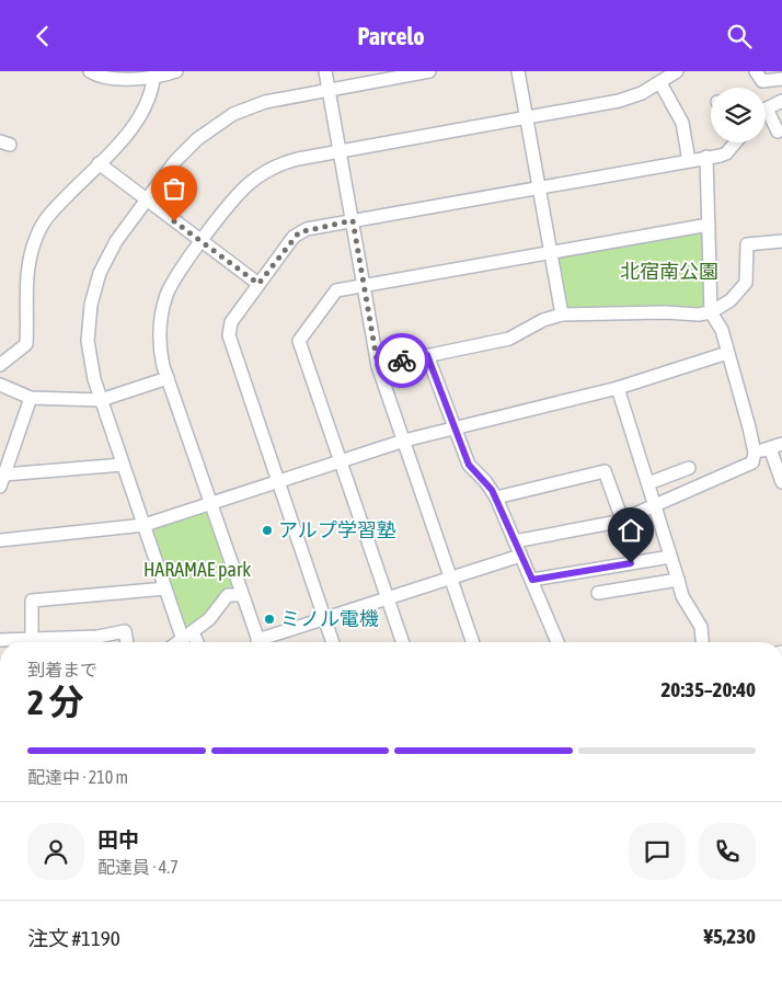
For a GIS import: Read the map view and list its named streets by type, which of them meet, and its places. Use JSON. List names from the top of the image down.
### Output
{
  "parks": ["北宿南公園", "HARAMAE park"],
  "places": ["アルプ学習塾", "ミノル電機"],
  "page": {
    "header": "Parcelo",
    "heading": ["2 分", "到着まで", "20:35–20:40"],
    "panel": [
      "田中",
      "配達員 · 4.7",
      "注文 #1190",
      "¥5,230"
    ],
    "bar": "配達中 · 210 m"
  }
}
